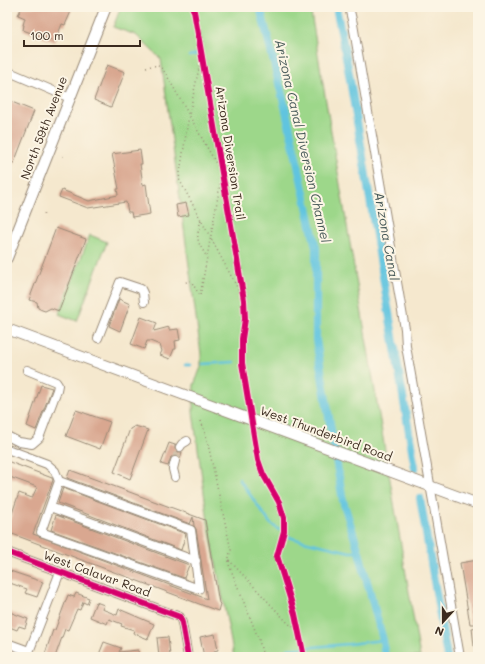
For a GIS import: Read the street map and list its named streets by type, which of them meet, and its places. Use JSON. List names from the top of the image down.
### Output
{
  "streets": {
    "main road": ["North 59th Avenue", "West Thunderbird Road"],
    "street": ["West Calavar Road"],
    "cycle path": ["Arizona Diversion Trail"]
  },
  "water": ["Arizona Canal Diversion Channel", "Arizona Canal"],
  "scale_bar": "100 m",
  "north": "bottom"
}
